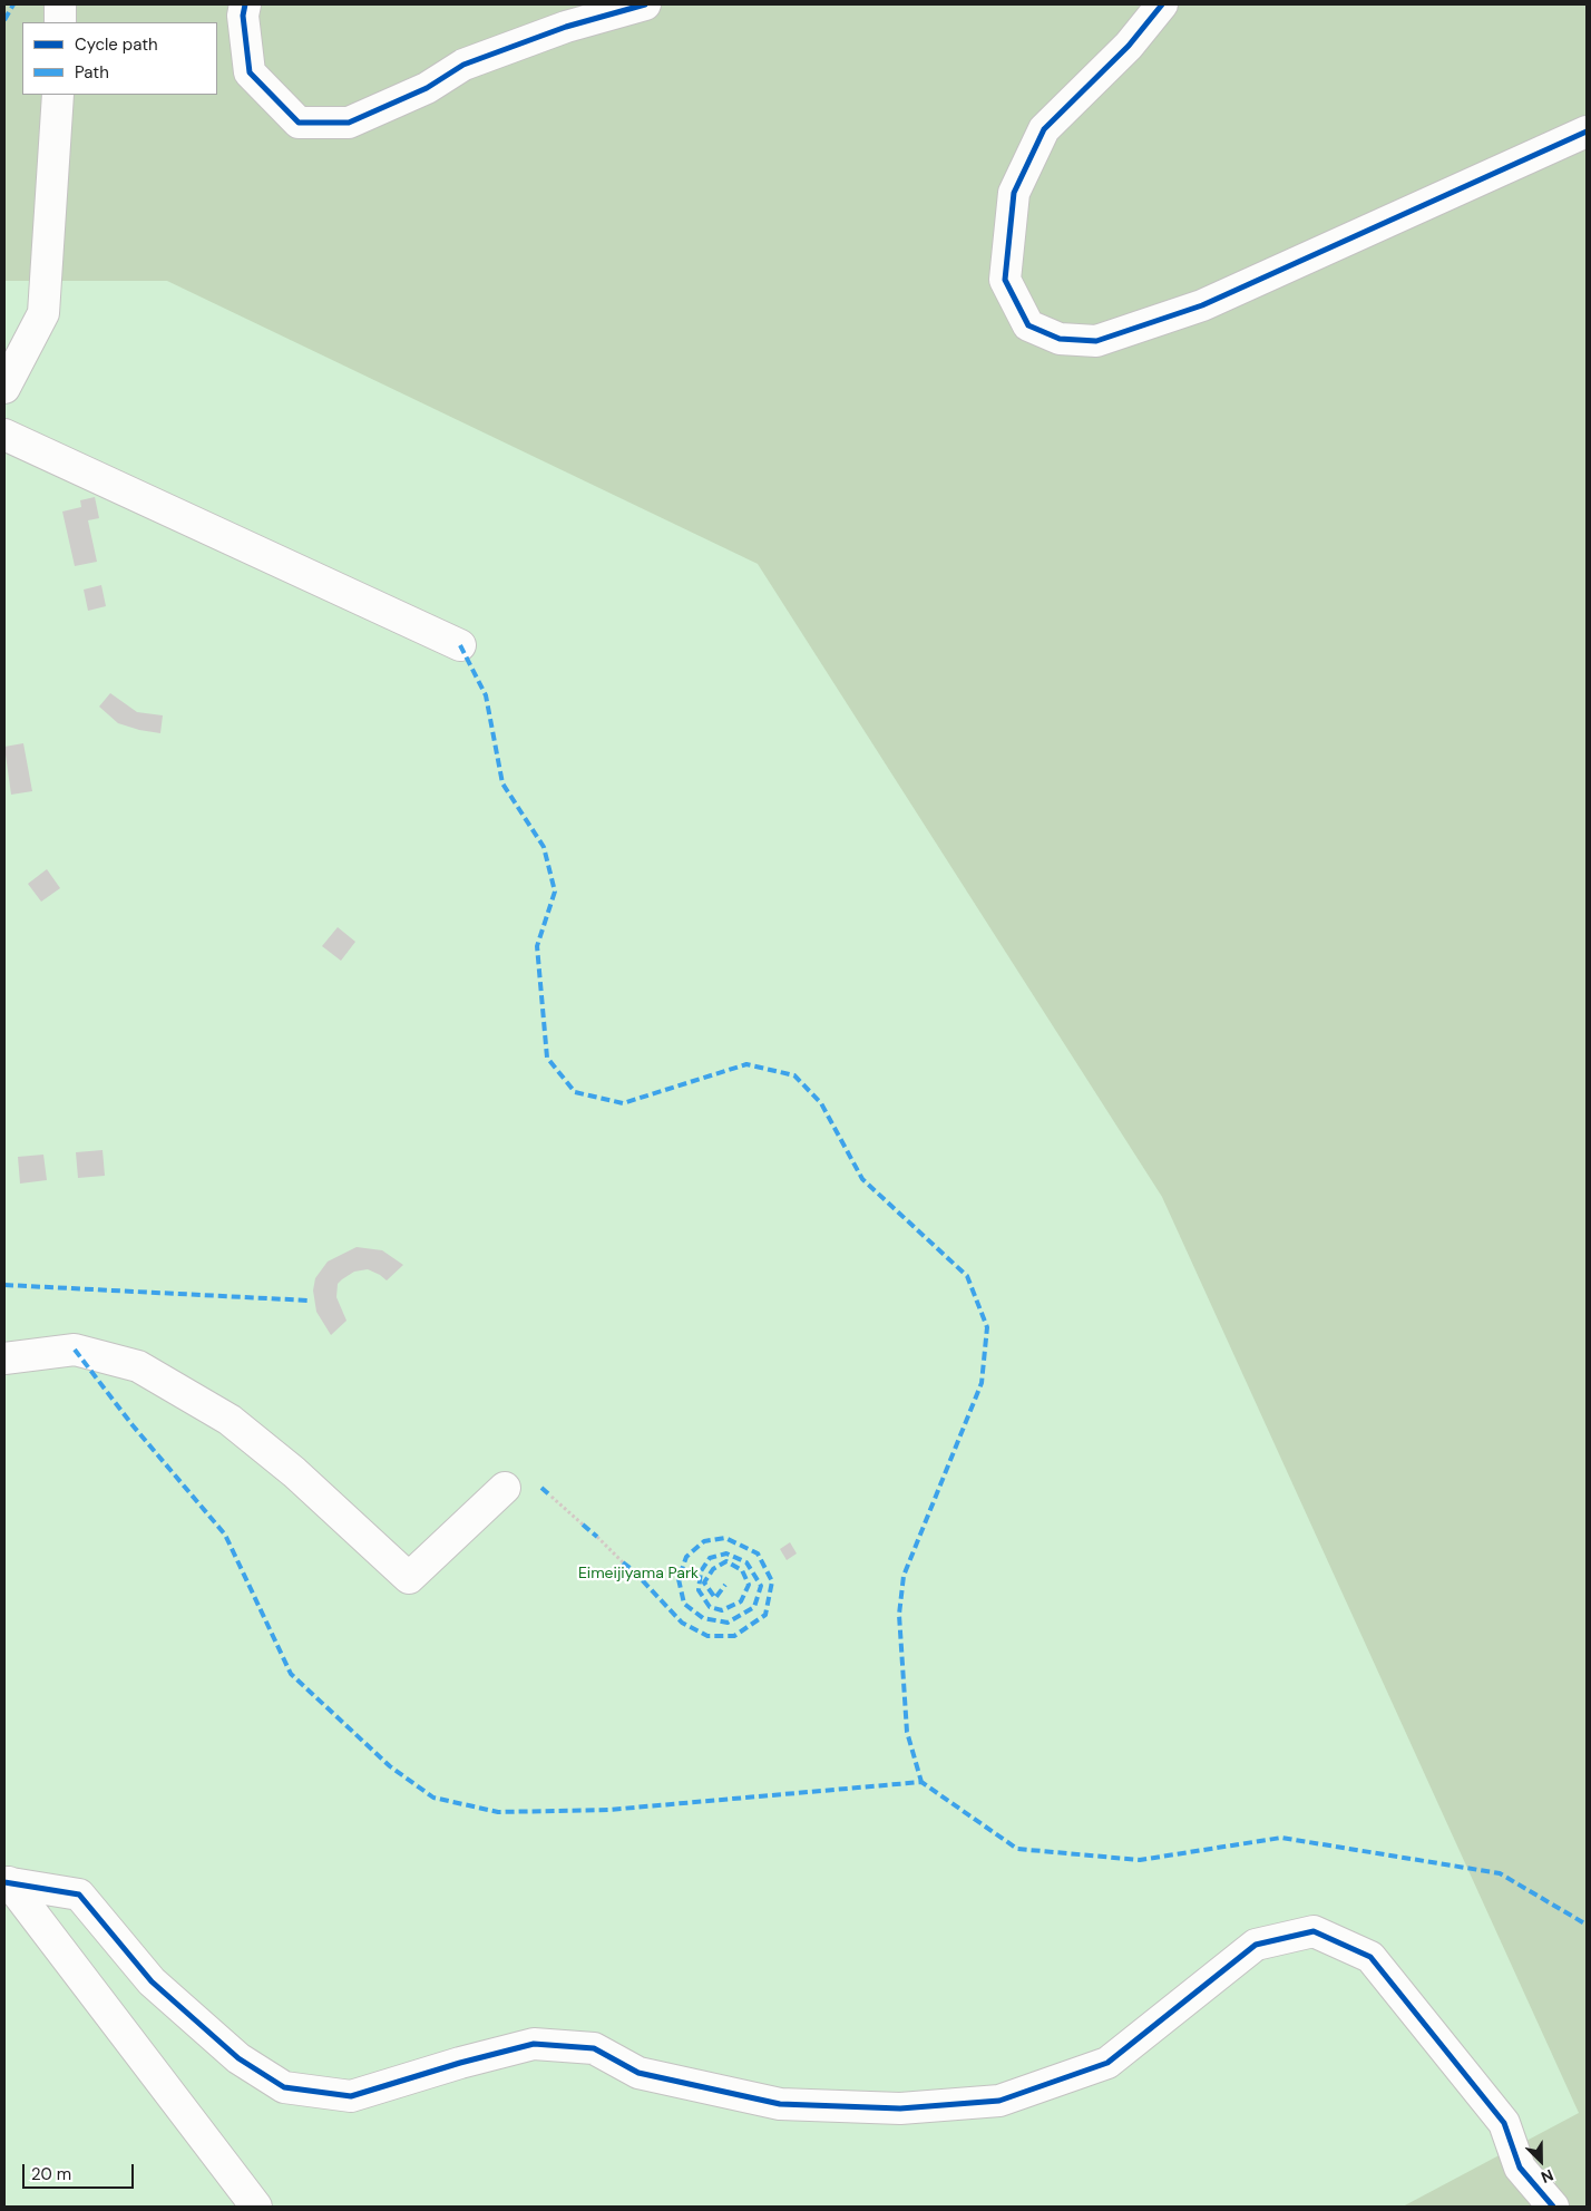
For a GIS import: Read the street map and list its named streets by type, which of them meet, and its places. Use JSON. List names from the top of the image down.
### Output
{
  "parks": ["Eimeijiyama Park"],
  "legend": ["Cycle path", "Path"],
  "scale_bar": "20 m",
  "north": "bottom right"
}
